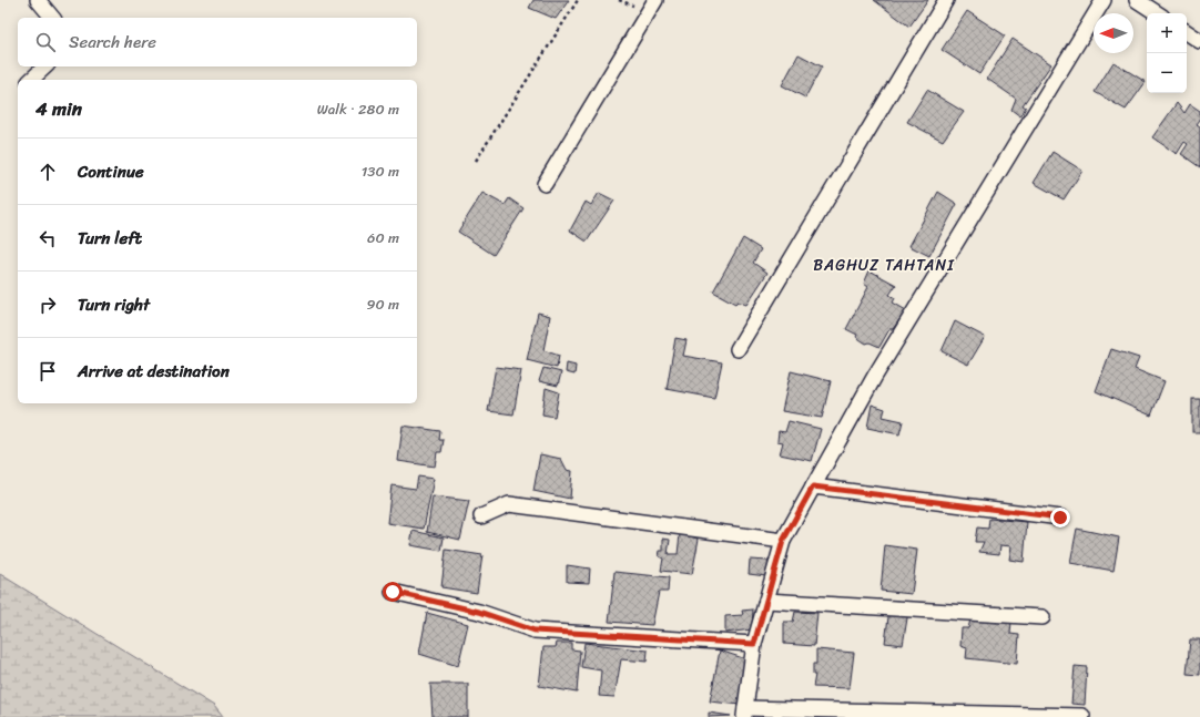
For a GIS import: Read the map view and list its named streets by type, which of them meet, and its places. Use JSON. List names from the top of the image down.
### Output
{
  "districts": ["BAGHUZ TAHTANI"],
  "north": "left",
  "page": {
    "map_buttons": ["+", "−"],
    "search": "Search here",
    "heading": ["4 min", "Walk · 280 m"],
    "list": [
      ["Continue", "130 m"],
      ["Turn left", "60 m"],
      ["Turn right", "90 m"],
      "Arrive at destination"
    ]
  }
}
